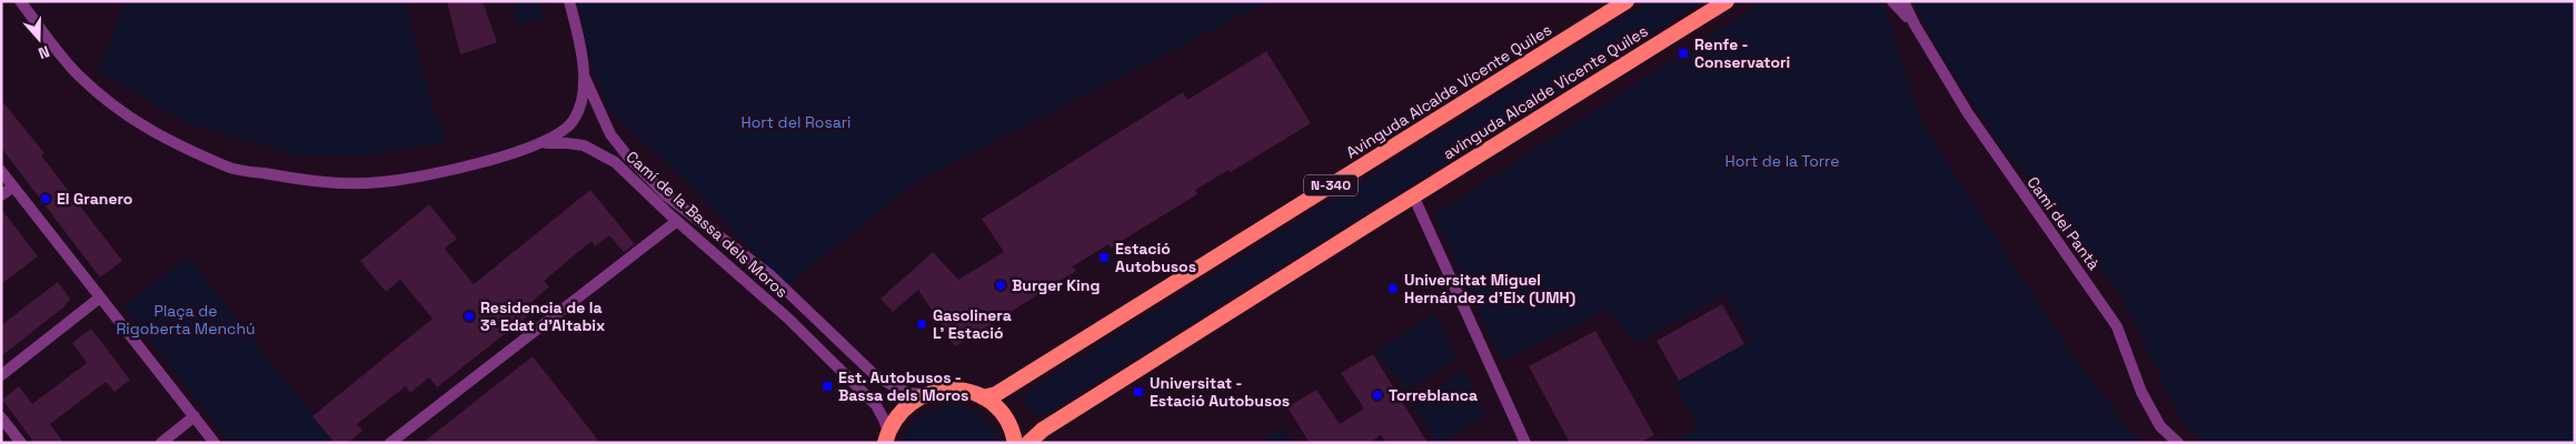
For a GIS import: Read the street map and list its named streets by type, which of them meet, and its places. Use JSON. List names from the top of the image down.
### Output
{
  "streets": {
    "highway": ["Avinguda Alcalde Vicente Quiles", "avinguda Alcalde Vicente Quiles", "N-340"],
    "street": ["Camí del Pantà", "Camí de la Bassa dels Moros"]
  },
  "parks": ["Hort del Rosari", "Hort de la Torre", "Plaça de Rigoberta Menchú"],
  "places": {
    "transit": [
      "Renfe - Conservatori",
      "Estació Autobusos",
      "Est. Autobusos - Bassa dels Moros",
      "Universitat - Estació Autobusos"
    ],
    "other": [
      "El Granero",
      "Burger King",
      "Universitat Miguel Hernández d'Elx (UMH)",
      "Residencia de la 3ª Edat d'Altabix",
      "Gasolinera L' Estació",
      "Torreblanca"
    ]
  },
  "north": "bottom"
}
